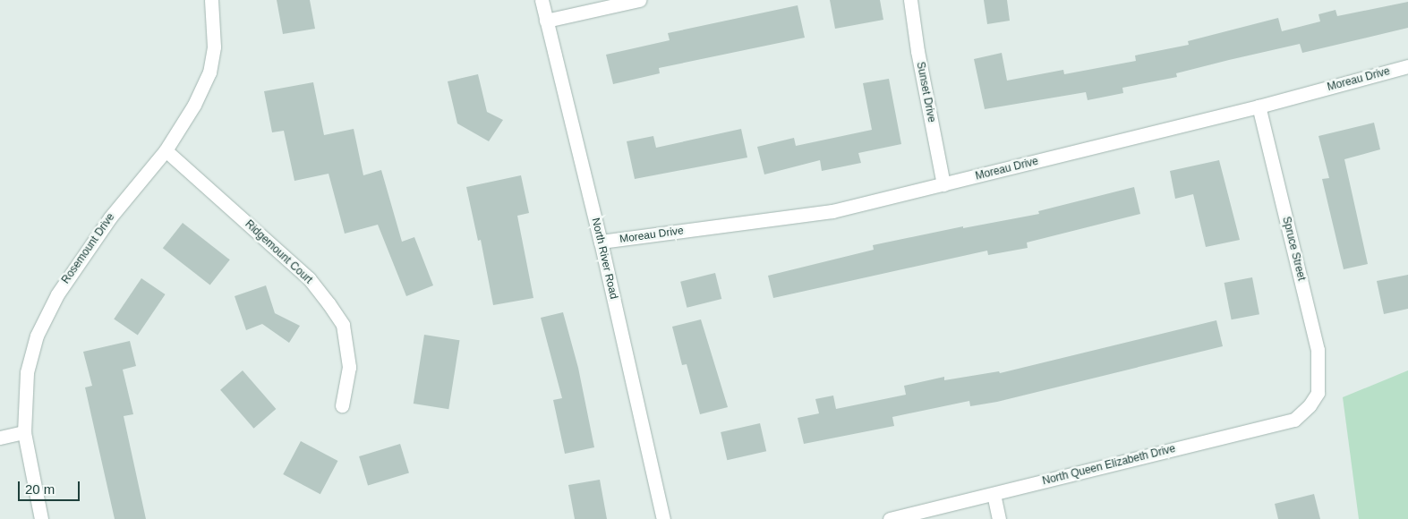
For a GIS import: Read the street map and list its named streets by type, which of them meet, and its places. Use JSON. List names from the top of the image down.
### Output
{
  "streets": {
    "street": [
      "Moreau Drive",
      "Sunset Drive",
      "Rosemount Drive",
      "Spruce Street",
      "Ridgemount Court",
      "North River Road",
      "North Queen Elizabeth Drive"
    ]
  },
  "crossings": [
    ["Moreau Drive", "Sunset Drive"],
    ["Moreau Drive", "Spruce Street"],
    ["Moreau Drive", "North River Road"],
    ["Rosemount Drive", "Ridgemount Court"],
    ["Spruce Street", "North Queen Elizabeth Drive"]
  ],
  "scale_bar": "20 m"
}
